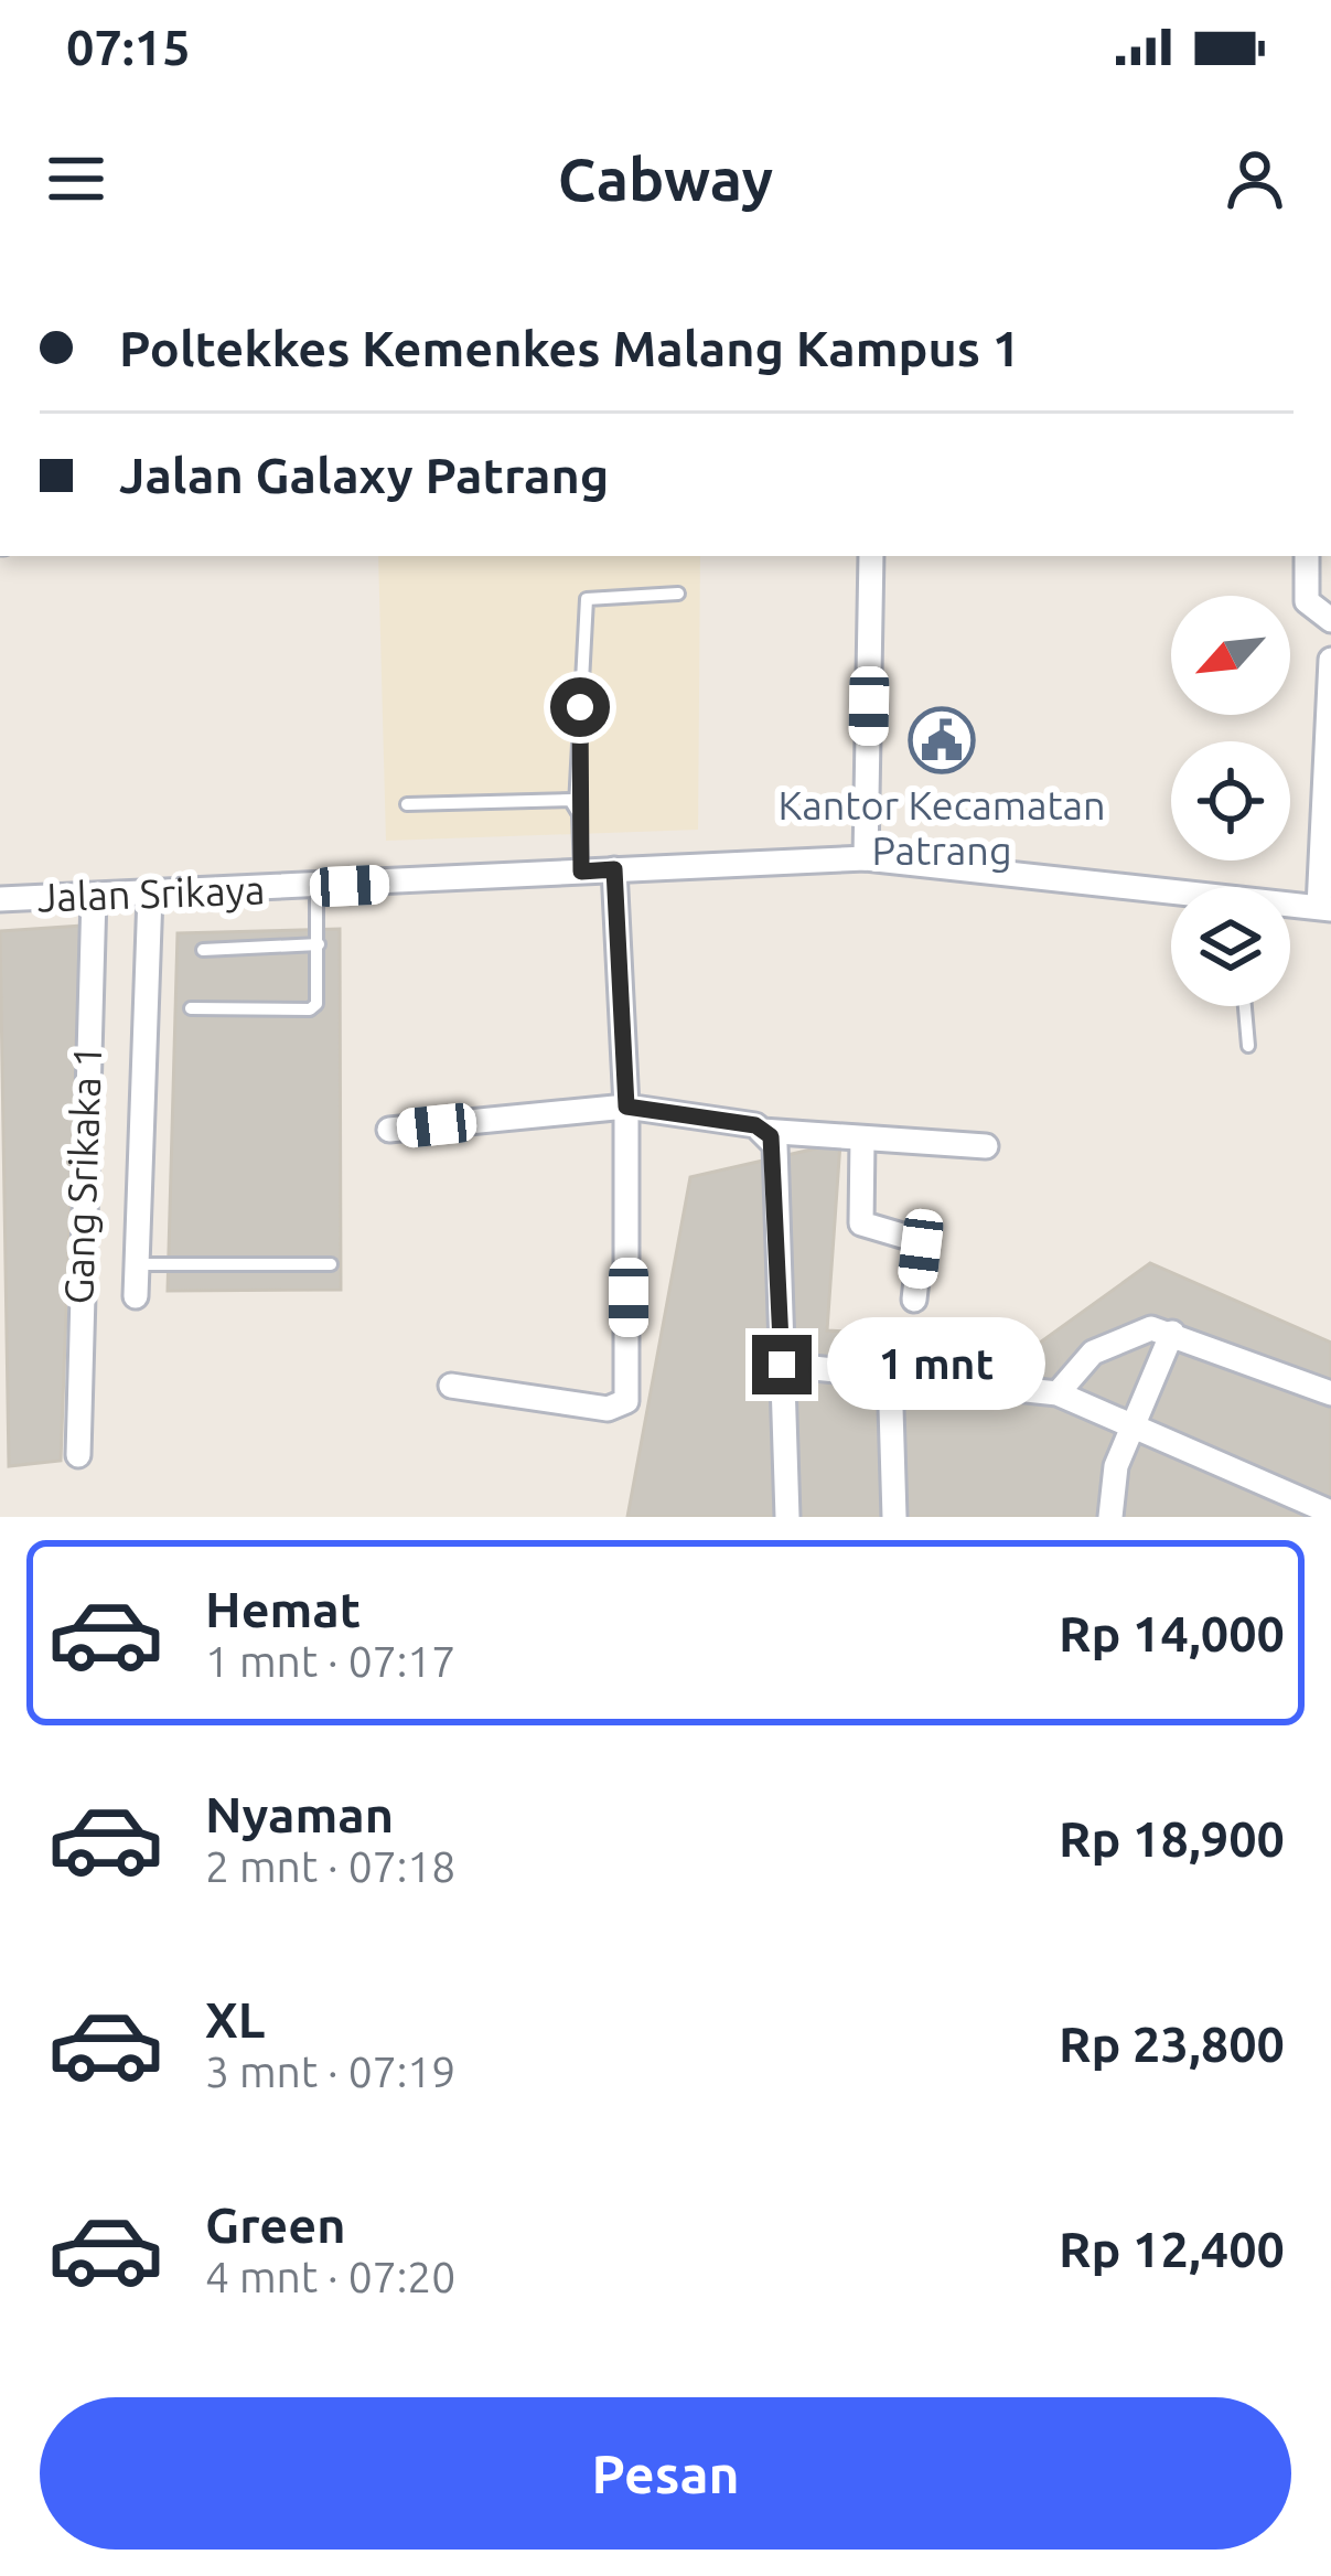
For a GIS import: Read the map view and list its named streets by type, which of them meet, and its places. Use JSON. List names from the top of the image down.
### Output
{
  "streets": {
    "street": ["Jalan Srikaya", "Gang Srikaka 1"]
  },
  "crossings": [
    ["Jalan Srikaya", "Gang Srikaka 1"]
  ],
  "places": {
    "public building": ["Kantor Kecamatan Patrang"]
  },
  "north": "bottom left",
  "page": {
    "status": "07:15",
    "header": "Cabway",
    "banner": ["Poltekkes Kemenkes Malang Kampus 1", "Jalan Galaxy Patrang"],
    "bubble": "1 mnt",
    "list": [
      {
        "name": "Hemat",
        "note": "1 mnt · 07:17",
        "value": "Rp 14,000"
      },
      {
        "name": "Nyaman",
        "note": "2 mnt · 07:18",
        "value": "Rp 18,900"
      },
      {
        "name": "XL",
        "note": "3 mnt · 07:19",
        "value": "Rp 23,800"
      },
      {
        "name": "Green",
        "note": "4 mnt · 07:20",
        "value": "Rp 12,400"
      }
    ],
    "buttons": "Pesan"
  }
}
